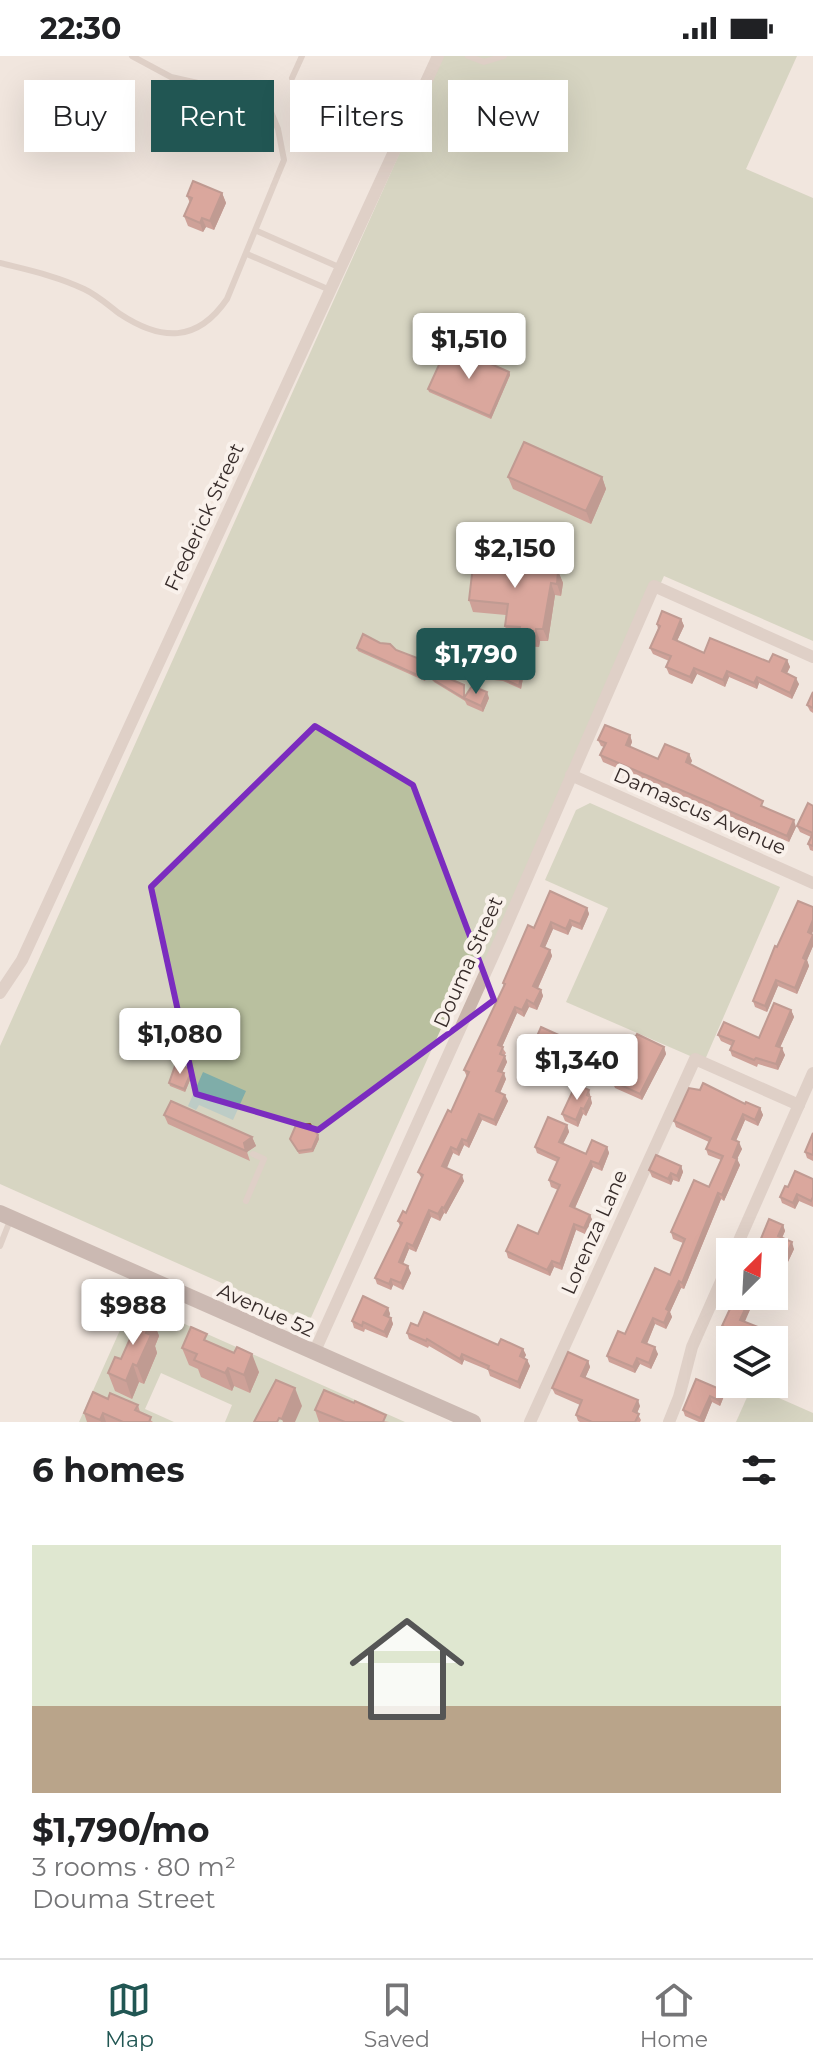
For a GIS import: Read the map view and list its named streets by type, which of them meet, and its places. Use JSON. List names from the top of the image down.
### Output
{
  "streets": {
    "main road": ["Avenue 52"],
    "street": [
      "Frederick Street",
      "Damascus Avenue",
      "Douma Street",
      "Lorenza Lane"
    ]
  },
  "crossings": [
    ["Damascus Avenue", "Douma Street"],
    ["Douma Street", "Avenue 52"]
  ],
  "north": "top right",
  "page": {
    "status": "22:30",
    "chip": [
      "Buy",
      "Rent",
      "Filters",
      "New"
    ],
    "price": [
      "$1,510",
      "$2,150",
      "$1,790",
      "$1,080",
      "$1,340",
      "$988"
    ],
    "heading": "6 homes",
    "list": [
      {
        "name": "$1,790/mo",
        "note": "3 rooms · 80 m² · Douma Street"
      }
    ],
    "tabs": ["Map", "Saved", "Home"]
  }
}
